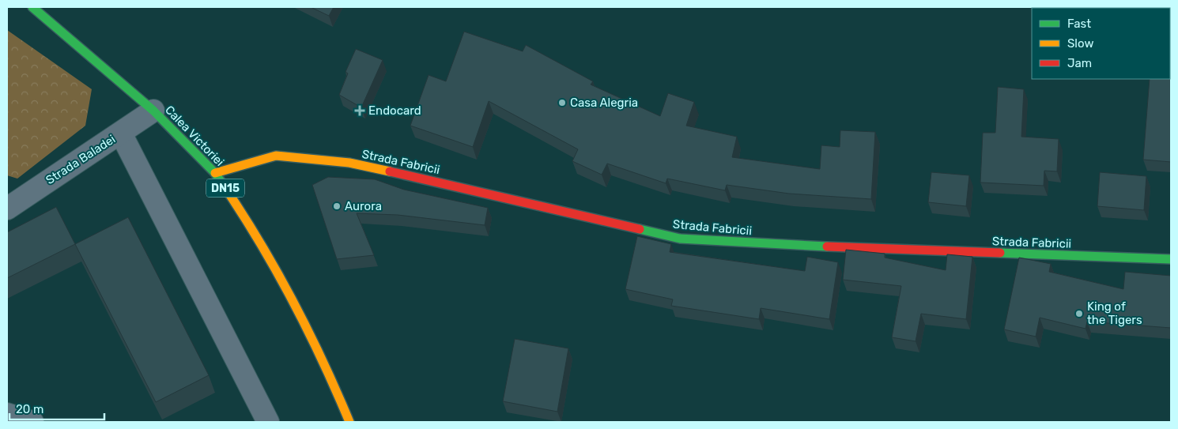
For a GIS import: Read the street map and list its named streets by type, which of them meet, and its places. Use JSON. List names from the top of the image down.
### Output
{
  "streets": {
    "street": [
      "Calea Victoriei",
      "Strada Baladei",
      "Strada Fabricii",
      "DN15"
    ]
  },
  "crossings": [
    ["Calea Victoriei", "Strada Baladei"],
    ["Calea Victoriei", "Strada Fabricii"]
  ],
  "places": {
    "other": ["Casa Alegria", "Aurora", "King of the Tigers"],
    "health": ["Endocard"]
  },
  "legend": ["Fast", "Slow", "Jam"],
  "scale_bar": "20 m"
}
